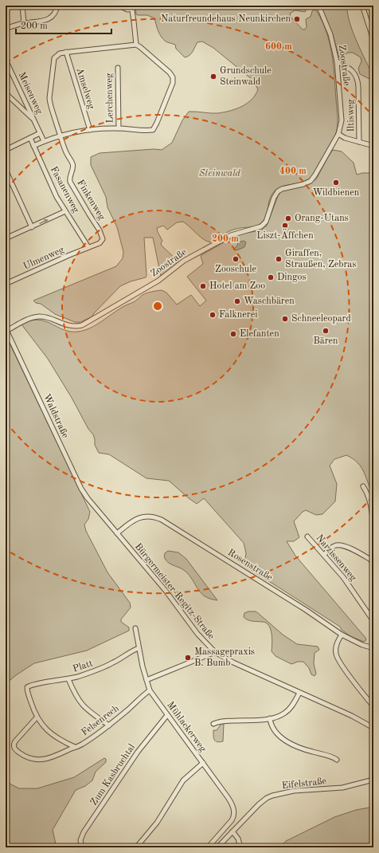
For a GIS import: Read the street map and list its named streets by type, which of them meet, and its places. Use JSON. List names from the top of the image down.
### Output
{
  "streets": {
    "street": [
      "Zoostraße",
      "Amselweg",
      "Meisenweg",
      "Lerchenweg",
      "Iltisweg",
      "Fasanenweg",
      "Finkenweg",
      "Ulmenweg",
      "Waldstraße",
      "Narzissenweg",
      "Rosenstraße",
      "Bürgermeister-Regitz-Straße",
      "Platt",
      "Felsenrech",
      "Mühlackerweg",
      "Zum Kasbruchtal",
      "Eifelstraße"
    ]
  },
  "crossings": [
    ["Zoostraße", "Iltisweg"],
    ["Zoostraße", "Waldstraße"],
    ["Fasanenweg", "Finkenweg"],
    ["Fasanenweg", "Ulmenweg"],
    ["Finkenweg", "Ulmenweg"],
    ["Waldstraße", "Bürgermeister-Regitz-Straße"],
    ["Rosenstraße", "Bürgermeister-Regitz-Straße"],
    ["Platt", "Felsenrech"],
    ["Platt", "Mühlackerweg"],
    ["Felsenrech", "Mühlackerweg"],
    ["Mühlackerweg", "Zum Kasbruchtal"]
  ],
  "parks": ["Steinwald"],
  "places": [
    "Naturfreundehaus Neunkirchen",
    "Grundschule Steinwald",
    "Wildbienen",
    "Orang-Utans",
    "Liszt-Äffchen",
    "Zooschule",
    "Giraffen, Straußen, Zebras",
    "Dingos",
    "Hotel am Zoo",
    "Waschbären",
    "Falknerei",
    "Schneeleopard",
    "Bären",
    "Elefanten",
    "Massagepraxis B. Bumb"
  ],
  "scale_bar": "200 m",
  "rings": ["600 m", "400 m", "200 m"]
}
